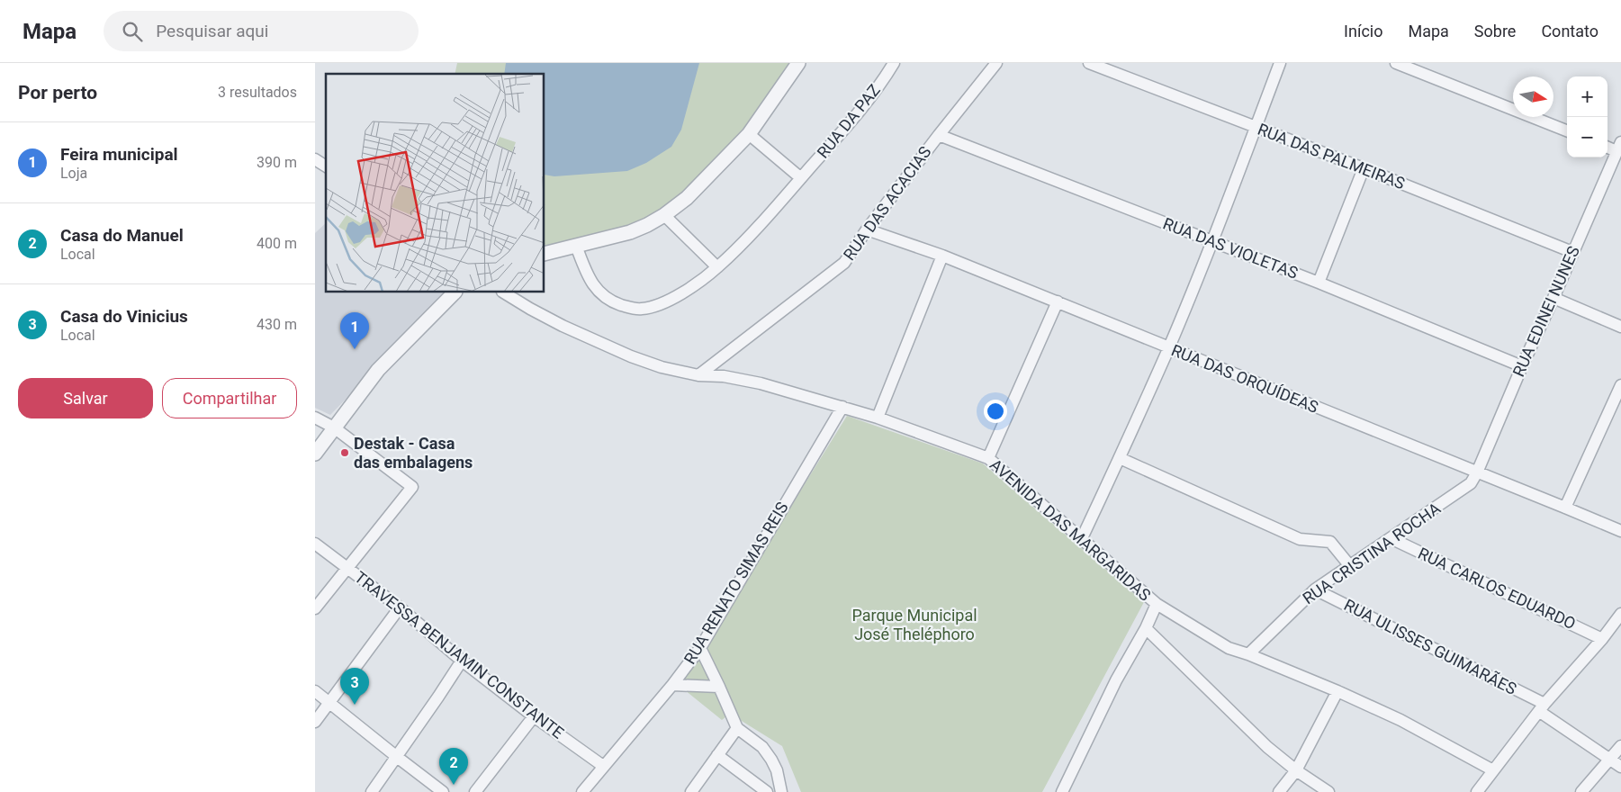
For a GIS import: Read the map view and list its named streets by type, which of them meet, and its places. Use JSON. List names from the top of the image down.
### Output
{
  "streets": {
    "street": [
      "RUA DA PAZ",
      "RUA DAS PALMEIRAS",
      "RUA DAS ACACIAS",
      "RUA DAS VIOLETAS",
      "RUA EDINEI NUNES",
      "RUA DAS ORQUÍDEAS",
      "AVENIDA DAS MARGARIDAS",
      "RUA CRISTINA ROCHA",
      "RUA RENATO SIMAS REIS",
      "RUA CARLOS EDUARDO",
      "RUA ULISSES GUIMARÃES",
      "TRAVESSA BENJAMIN CONSTANTE"
    ]
  },
  "crossings": [
    ["RUA DAS PALMEIRAS", "RUA EDINEI NUNES"],
    ["RUA DAS ACACIAS", "RUA DAS VIOLETAS"],
    ["RUA DAS ACACIAS", "RUA DAS ORQUÍDEAS"],
    ["RUA DAS ACACIAS", "AVENIDA DAS MARGARIDAS"],
    ["RUA DAS VIOLETAS", "RUA EDINEI NUNES"],
    ["RUA EDINEI NUNES", "RUA DAS ORQUÍDEAS"],
    ["RUA EDINEI NUNES", "RUA CRISTINA ROCHA"],
    ["RUA DAS ORQUÍDEAS", "RUA CRISTINA ROCHA"],
    ["AVENIDA DAS MARGARIDAS", "RUA CRISTINA ROCHA"],
    ["AVENIDA DAS MARGARIDAS", "RUA RENATO SIMAS REIS"],
    ["RUA CRISTINA ROCHA", "RUA CARLOS EDUARDO"],
    ["RUA CRISTINA ROCHA", "RUA ULISSES GUIMARÃES"],
    ["RUA RENATO SIMAS REIS", "TRAVESSA BENJAMIN CONSTANTE"]
  ],
  "parks": ["Parque Municipal José Theléphoro"],
  "places": ["Destak - Casa das embalagens"],
  "north": "right",
  "page": {
    "header": "Mapa",
    "search": "Pesquisar aqui",
    "nav": [
      "Início",
      "Mapa",
      "Sobre",
      "Contato"
    ],
    "heading": ["Por perto", "3 resultados"],
    "map_buttons": ["+", "−"],
    "list": [
      {
        "mark": "1",
        "name": "Feira municipal",
        "note": "Loja",
        "value": "390 m"
      },
      {
        "mark": "2",
        "name": "Casa do Manuel",
        "note": "Local",
        "value": "400 m"
      },
      {
        "mark": "3",
        "name": "Casa do Vinicius",
        "note": "Local",
        "value": "430 m"
      }
    ],
    "pins": ["1", "3", "2"],
    "buttons": ["Salvar", "Compartilhar"]
  }
}
